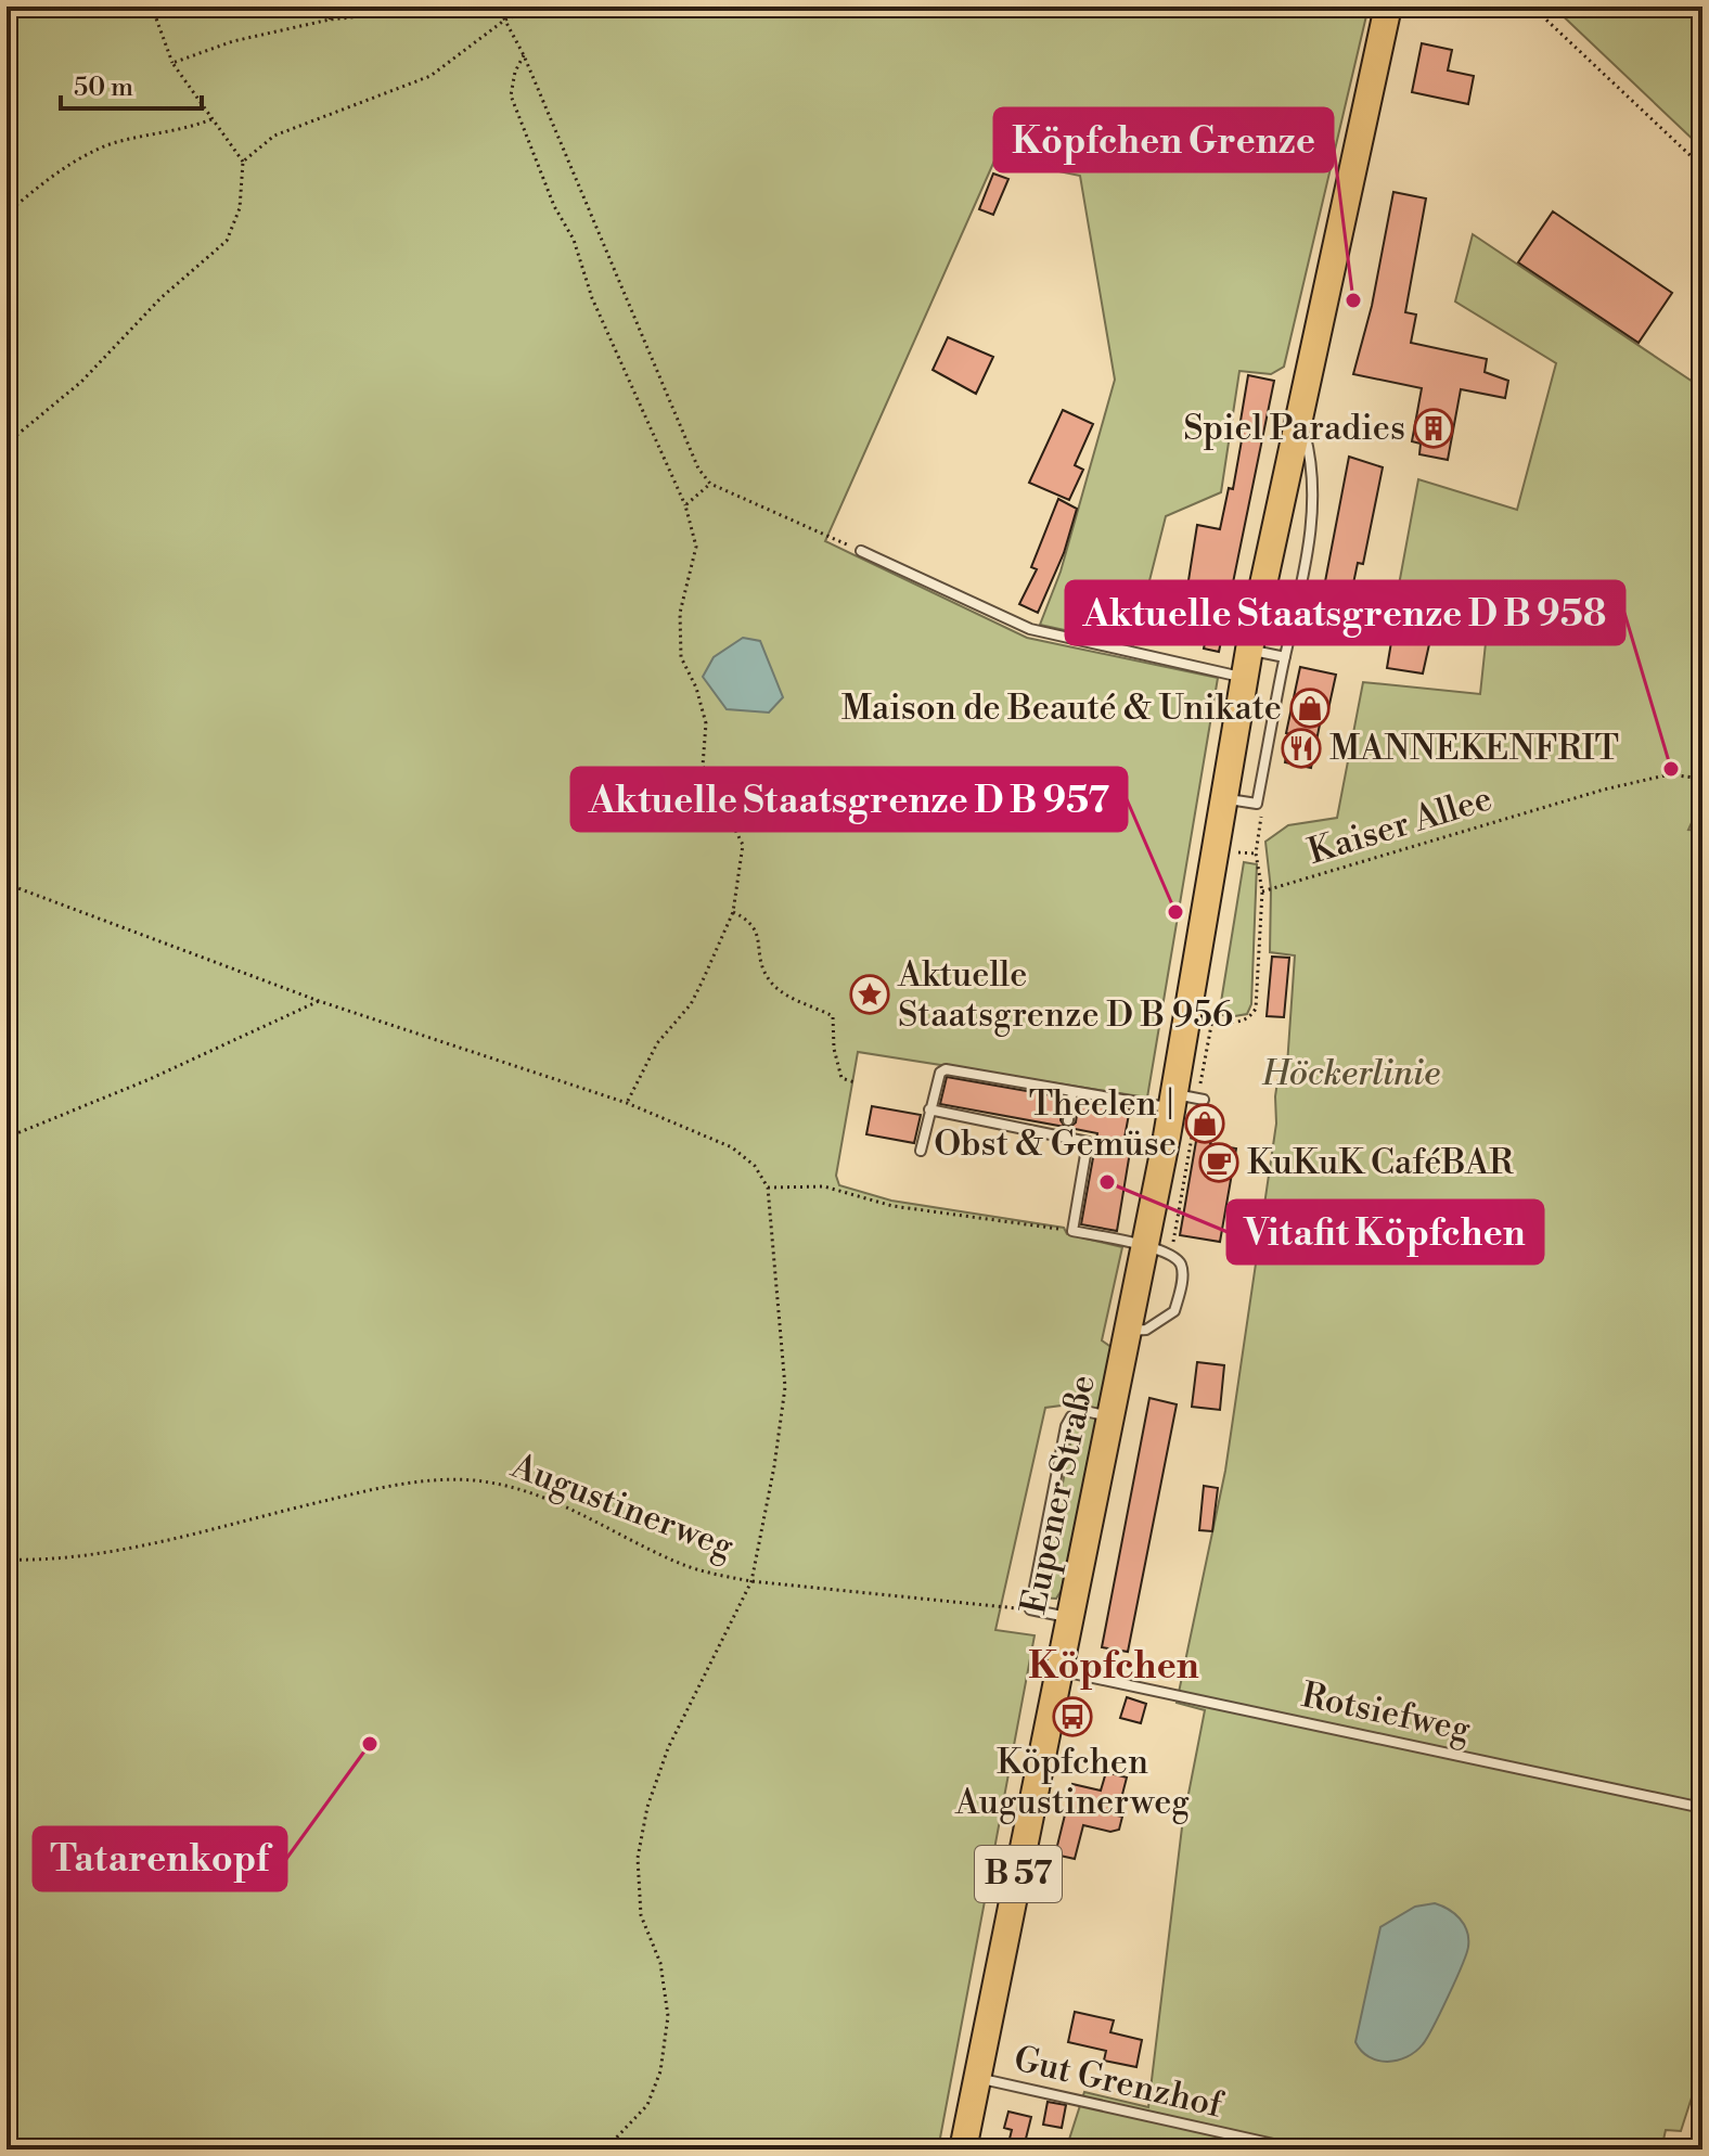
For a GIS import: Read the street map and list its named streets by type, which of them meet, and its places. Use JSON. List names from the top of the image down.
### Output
{
  "streets": {
    "main road": ["Eupener Straße", "B 57"],
    "lane": ["Rotsiefweg", "Gut Grenzhof"],
    "path": ["Kaiser Allee", "Augustinerweg"]
  },
  "crossings": [
    ["Eupener Straße", "Rotsiefweg"],
    ["Eupener Straße", "Gut Grenzhof"]
  ],
  "districts": ["Köpfchen"],
  "parks": ["Höckerlinie"],
  "places": {
    "other": [
      "Köpfchen Grenze",
      "Aktuelle Staatsgrenze D B 958",
      "Aktuelle Staatsgrenze D B 957",
      "Vitafit Köpfchen",
      "Tatarenkopf"
    ],
    "building": ["Spiel Paradies"],
    "shop": ["Maison de Beauté & Unikate", "Theelen | Obst & Gemüse"],
    "restaurant": ["MANNEKENFRIT"],
    "place": ["Aktuelle Staatsgrenze D B 956"],
    "cafe": ["KuKuK CaféBAR"],
    "bus stop": ["Köpfchen Augustinerweg"]
  },
  "scale_bar": "50 m"
}
